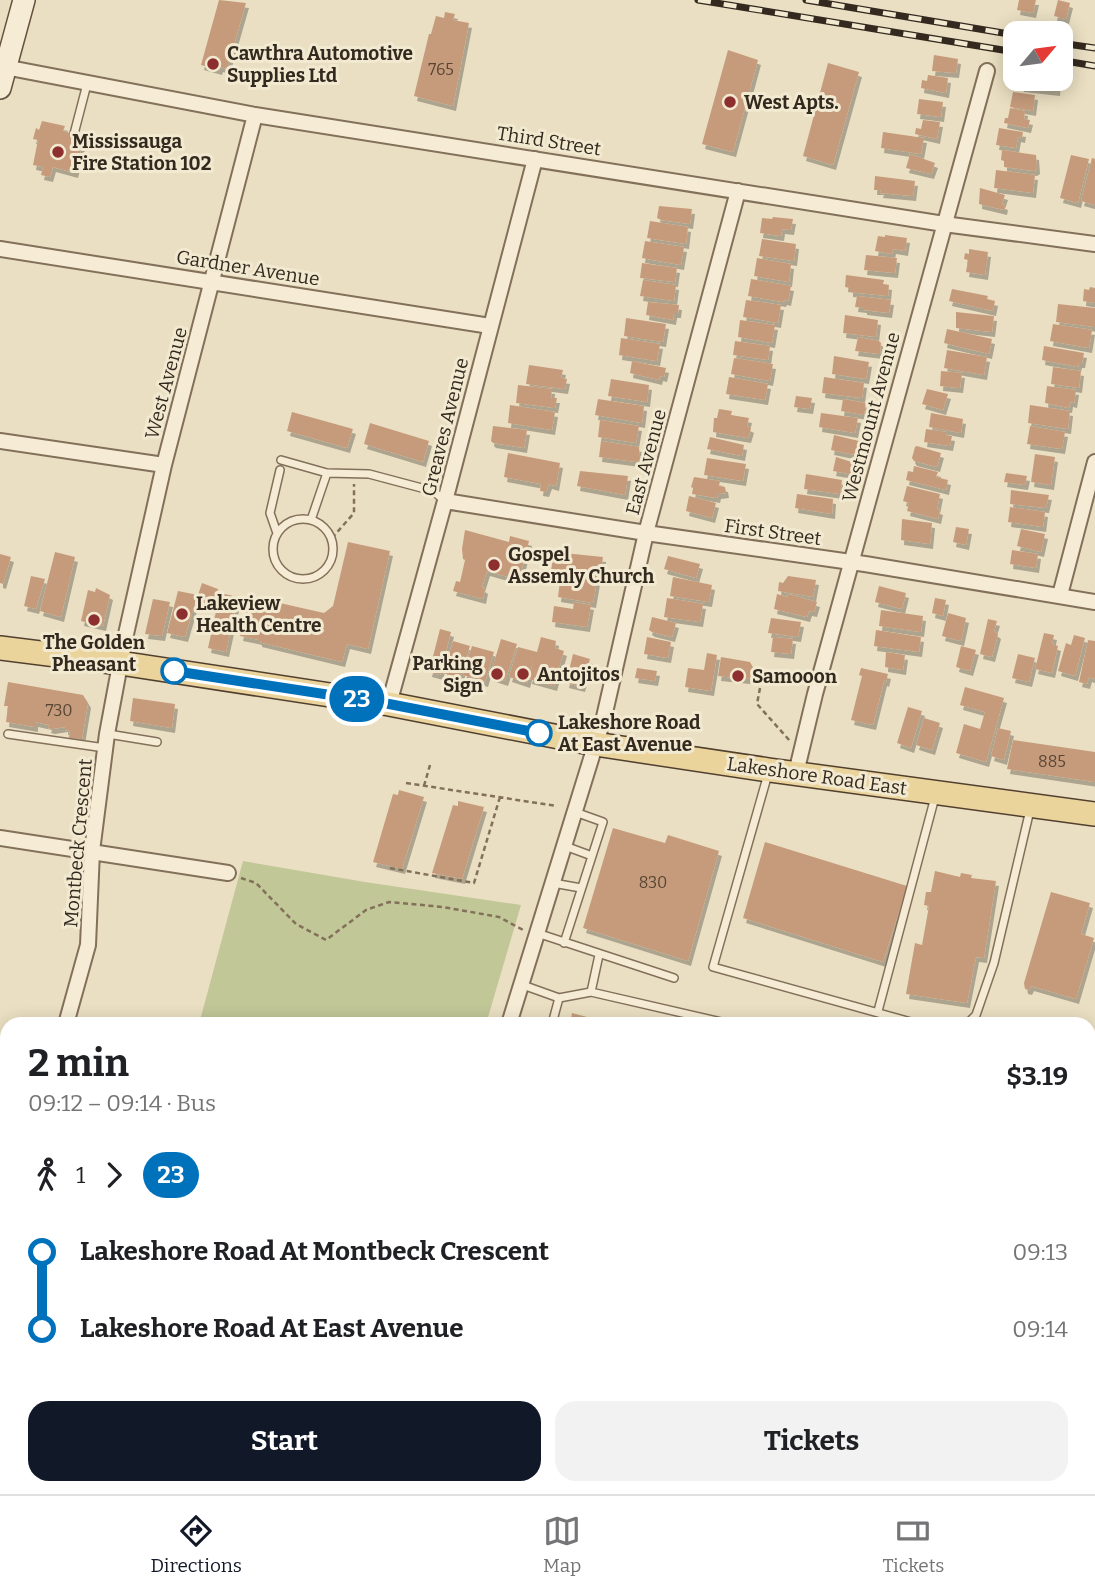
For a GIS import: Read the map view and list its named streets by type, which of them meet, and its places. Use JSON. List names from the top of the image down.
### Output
{
  "streets": {
    "main road": ["Lakeshore Road East"],
    "street": [
      "Third Street",
      "Gardner Avenue",
      "West Avenue",
      "Westmount Avenue",
      "Greaves Avenue",
      "East Avenue",
      "First Street",
      "Montbeck Crescent"
    ]
  },
  "crossings": [
    ["Third Street", "West Avenue"],
    ["Third Street", "Westmount Avenue"],
    ["Third Street", "Greaves Avenue"],
    ["Third Street", "East Avenue"],
    ["Gardner Avenue", "West Avenue"],
    ["Gardner Avenue", "Greaves Avenue"],
    ["West Avenue", "Lakeshore Road East"],
    ["West Avenue", "Montbeck Crescent"],
    ["Westmount Avenue", "First Street"],
    ["Westmount Avenue", "Lakeshore Road East"],
    ["Greaves Avenue", "First Street"],
    ["Greaves Avenue", "Lakeshore Road East"],
    ["East Avenue", "First Street"],
    ["East Avenue", "Lakeshore Road East"],
    ["Lakeshore Road East", "Montbeck Crescent"]
  ],
  "places": [
    "Cawthra Automotive Supplies Ltd",
    "West Apts.",
    "Mississauga Fire Station 102",
    "Gospel Assemly Church",
    "Lakeview Health Centre",
    "The Golden Pheasant",
    "Parking Sign",
    "Antojitos",
    "Samooon",
    "Lakeshore Road At East Avenue"
  ],
  "lines": ["bus line 23"],
  "house_numbers": [
    "765",
    "730",
    "885",
    "830"
  ],
  "north": "top right",
  "page": {
    "on_map": "23",
    "heading": ["2 min", "09:12 – 09:14 · Bus", "$3.19"],
    "legs": ["1", "23"],
    "list": [
      {
        "name": "Lakeshore Road At Montbeck Crescent",
        "value": "09:13"
      },
      {
        "name": "Lakeshore Road At East Avenue",
        "value": "09:14"
      }
    ],
    "buttons": ["Start", "Tickets"],
    "tabs": ["Directions", "Map", "Tickets"]
  }
}
